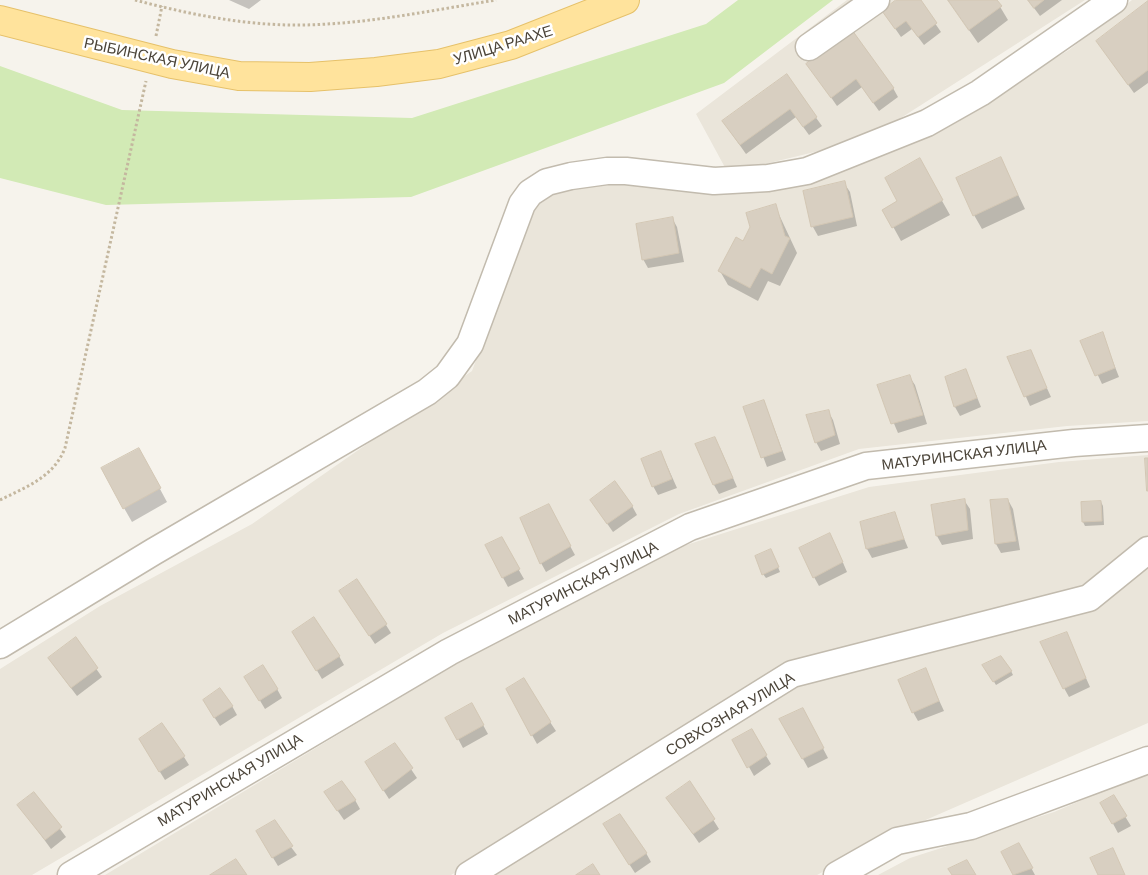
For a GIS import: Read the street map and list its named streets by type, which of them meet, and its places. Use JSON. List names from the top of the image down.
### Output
{
  "streets": {
    "main road": ["УЛИЦА РААХЕ", "РЫБИНСКАЯ УЛИЦА"],
    "street": ["МАТУРИНСКАЯ УЛИЦА", "СОВХОЗНАЯ УЛИЦА"]
  },
  "crossings": [
    ["УЛИЦА РААХЕ", "РЫБИНСКАЯ УЛИЦА"]
  ]
}
